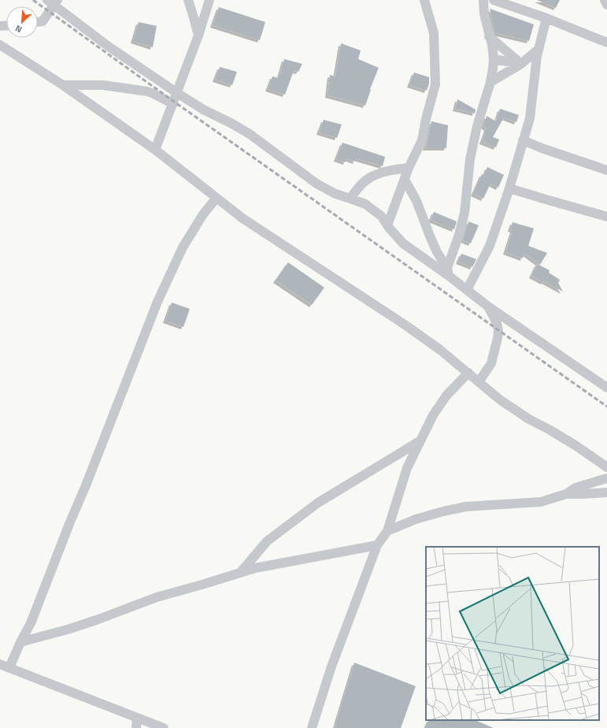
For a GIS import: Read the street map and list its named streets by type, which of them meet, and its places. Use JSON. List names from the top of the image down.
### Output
{
  "north": "bottom left"
}
